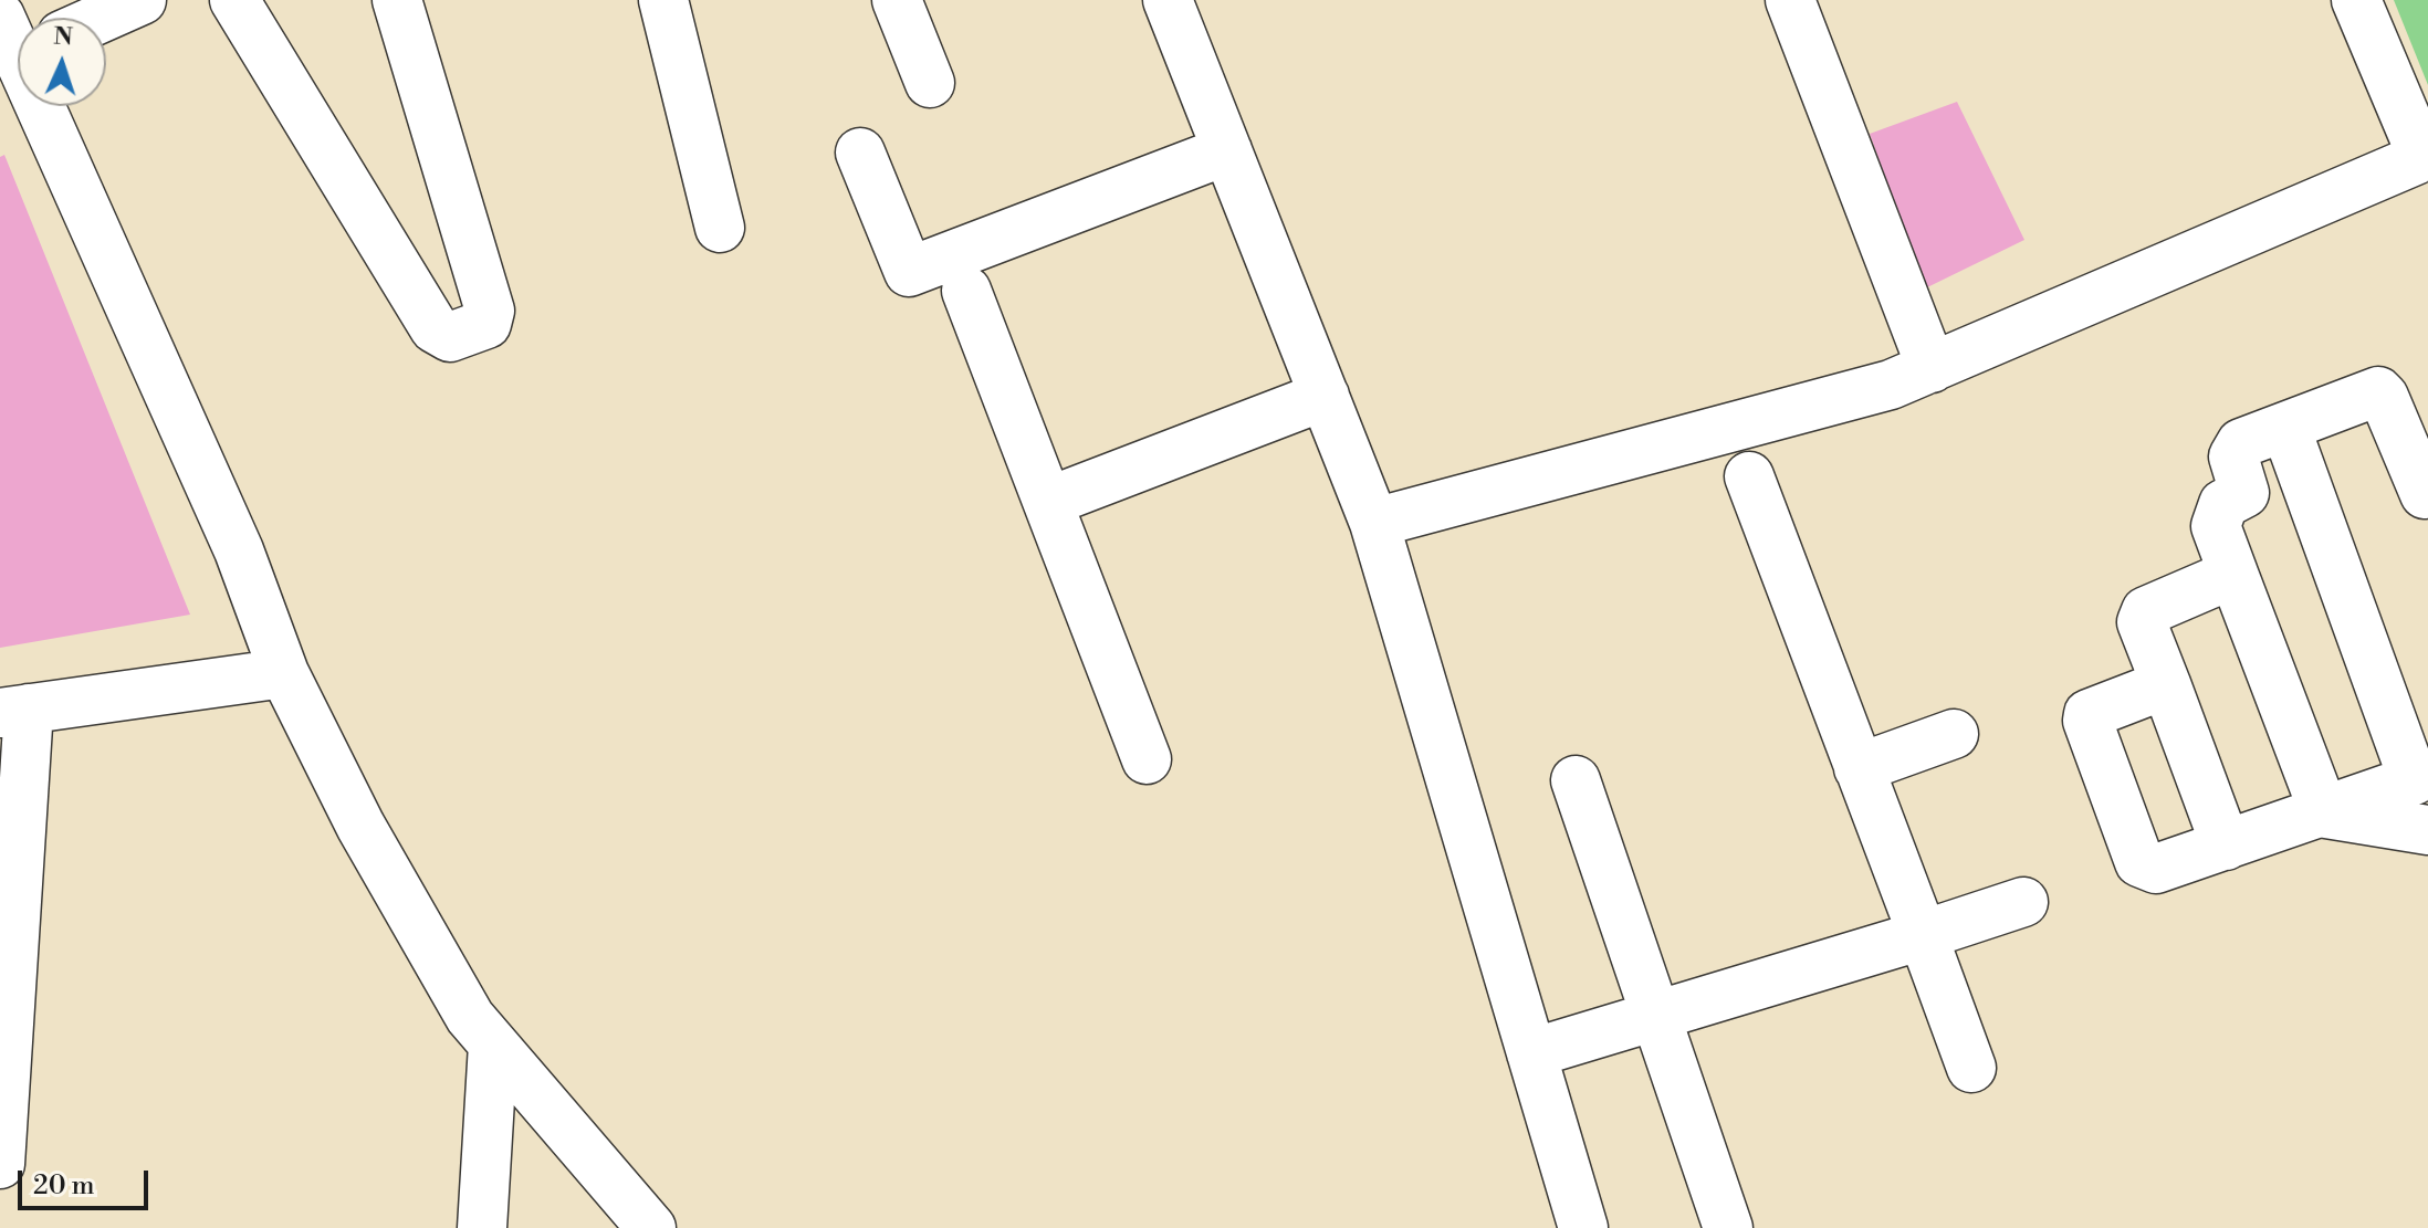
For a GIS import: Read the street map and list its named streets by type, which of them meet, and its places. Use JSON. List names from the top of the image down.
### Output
{
  "scale_bar": "20 m",
  "north": "top"
}
